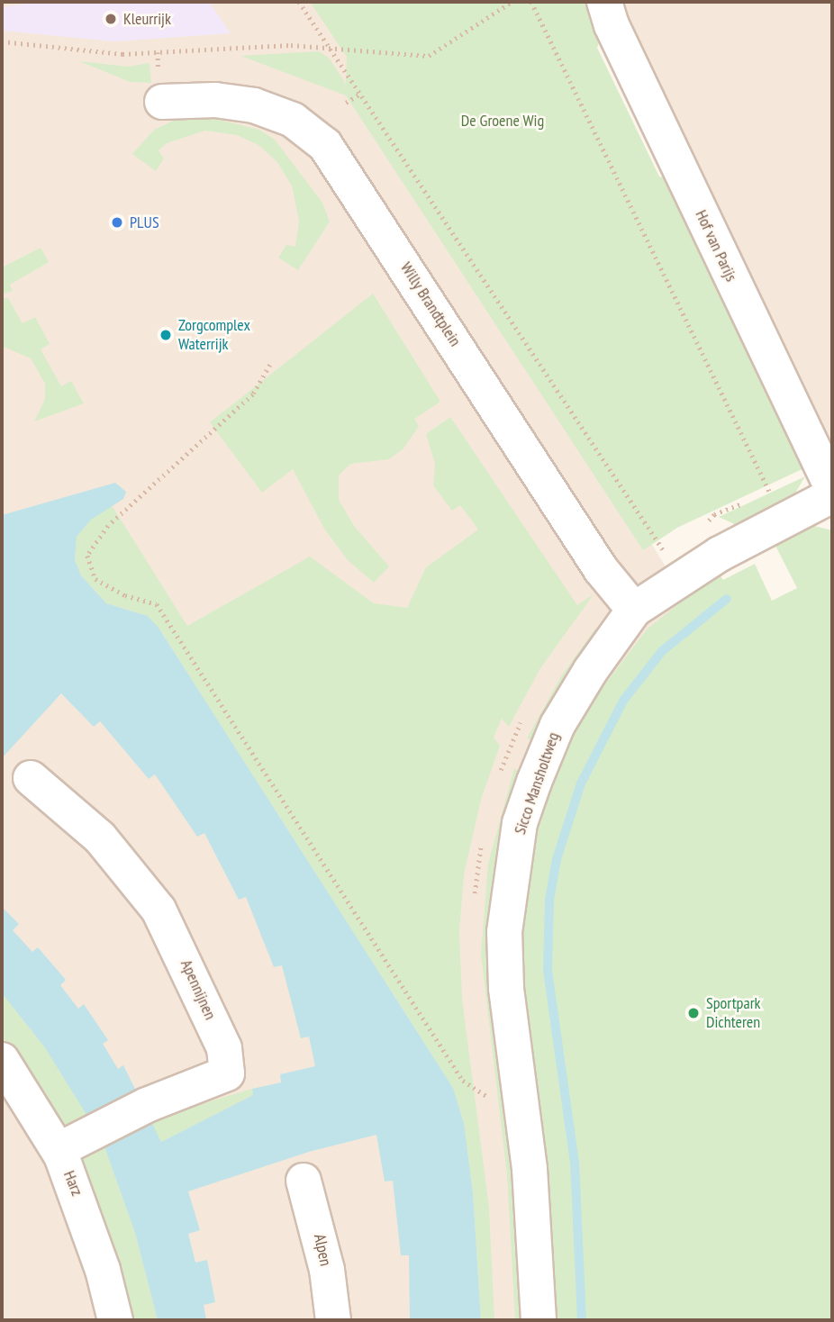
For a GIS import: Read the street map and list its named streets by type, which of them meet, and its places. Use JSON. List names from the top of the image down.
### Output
{
  "streets": {
    "street": [
      "Hof van Parijs",
      "Willy Brandtplein",
      "Sicco Mansholtweg",
      "Apennijnen",
      "Harz",
      "Alpen"
    ]
  },
  "crossings": [
    ["Willy Brandtplein", "Sicco Mansholtweg"],
    ["Apennijnen", "Harz"]
  ],
  "parks": ["De Groene Wig"],
  "places": [
    "Kleurrijk",
    "PLUS",
    "Zorgcomplex Waterrijk",
    "Sportpark Dichteren"
  ]
}
